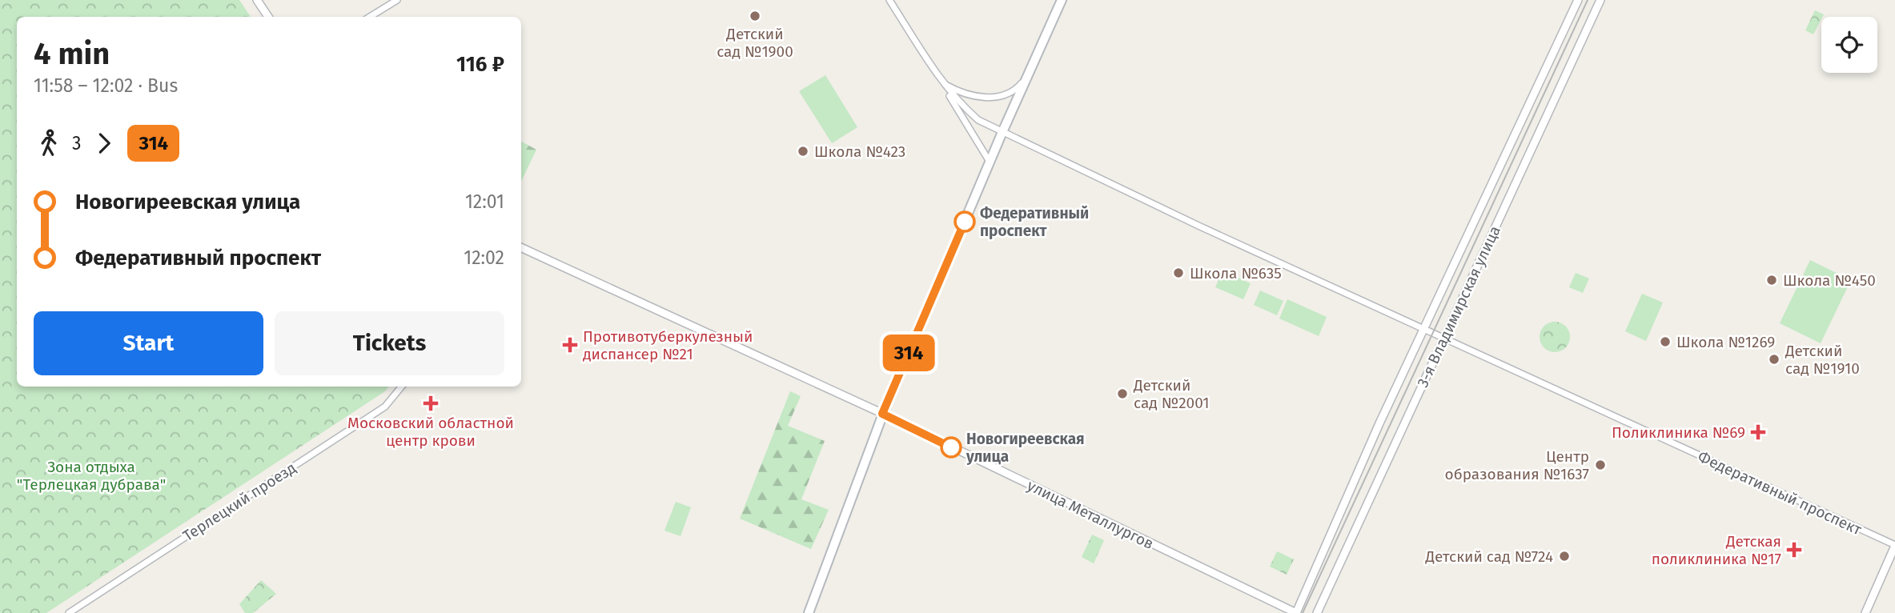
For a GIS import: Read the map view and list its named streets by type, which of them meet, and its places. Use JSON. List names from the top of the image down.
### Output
{
  "streets": {
    "street": [
      "3-я Владимирская улица",
      "Федеративный проспект",
      "Терлецкий проезд",
      "улица Металлургов"
    ]
  },
  "crossings": [
    ["3-я Владимирская улица", "Федеративный проспект"],
    ["3-я Владимирская улица", "улица Металлургов"]
  ],
  "parks": ["Зона отдыха \"Терлецкая дубрава\""],
  "places": {
    "other": [
      "Детский сад №1900",
      "Школа №423",
      "Федеративный проспект",
      "Школа №635",
      "Школа №450",
      "Школа №1269",
      "Детский сад №1910",
      "Детский сад №2001",
      "Новогиреевская улица",
      "Центр образования №1637",
      "Детский сад №724"
    ],
    "health": [
      "Противотуберкулезный диспансер №21",
      "Московский областной центр крови",
      "Поликлиника №69",
      "Детская поликлиника №17"
    ]
  },
  "lines": ["bus line 314"],
  "page": {
    "on_map": "314",
    "heading": ["4 min", "11:58 – 12:02 · Bus", "116 ₽"],
    "legs": ["3", "314"],
    "list": [
      {
        "name": "Новогиреевская улица",
        "value": "12:01"
      },
      {
        "name": "Федеративный проспект",
        "value": "12:02"
      }
    ],
    "buttons": ["Start", "Tickets"]
  }
}
